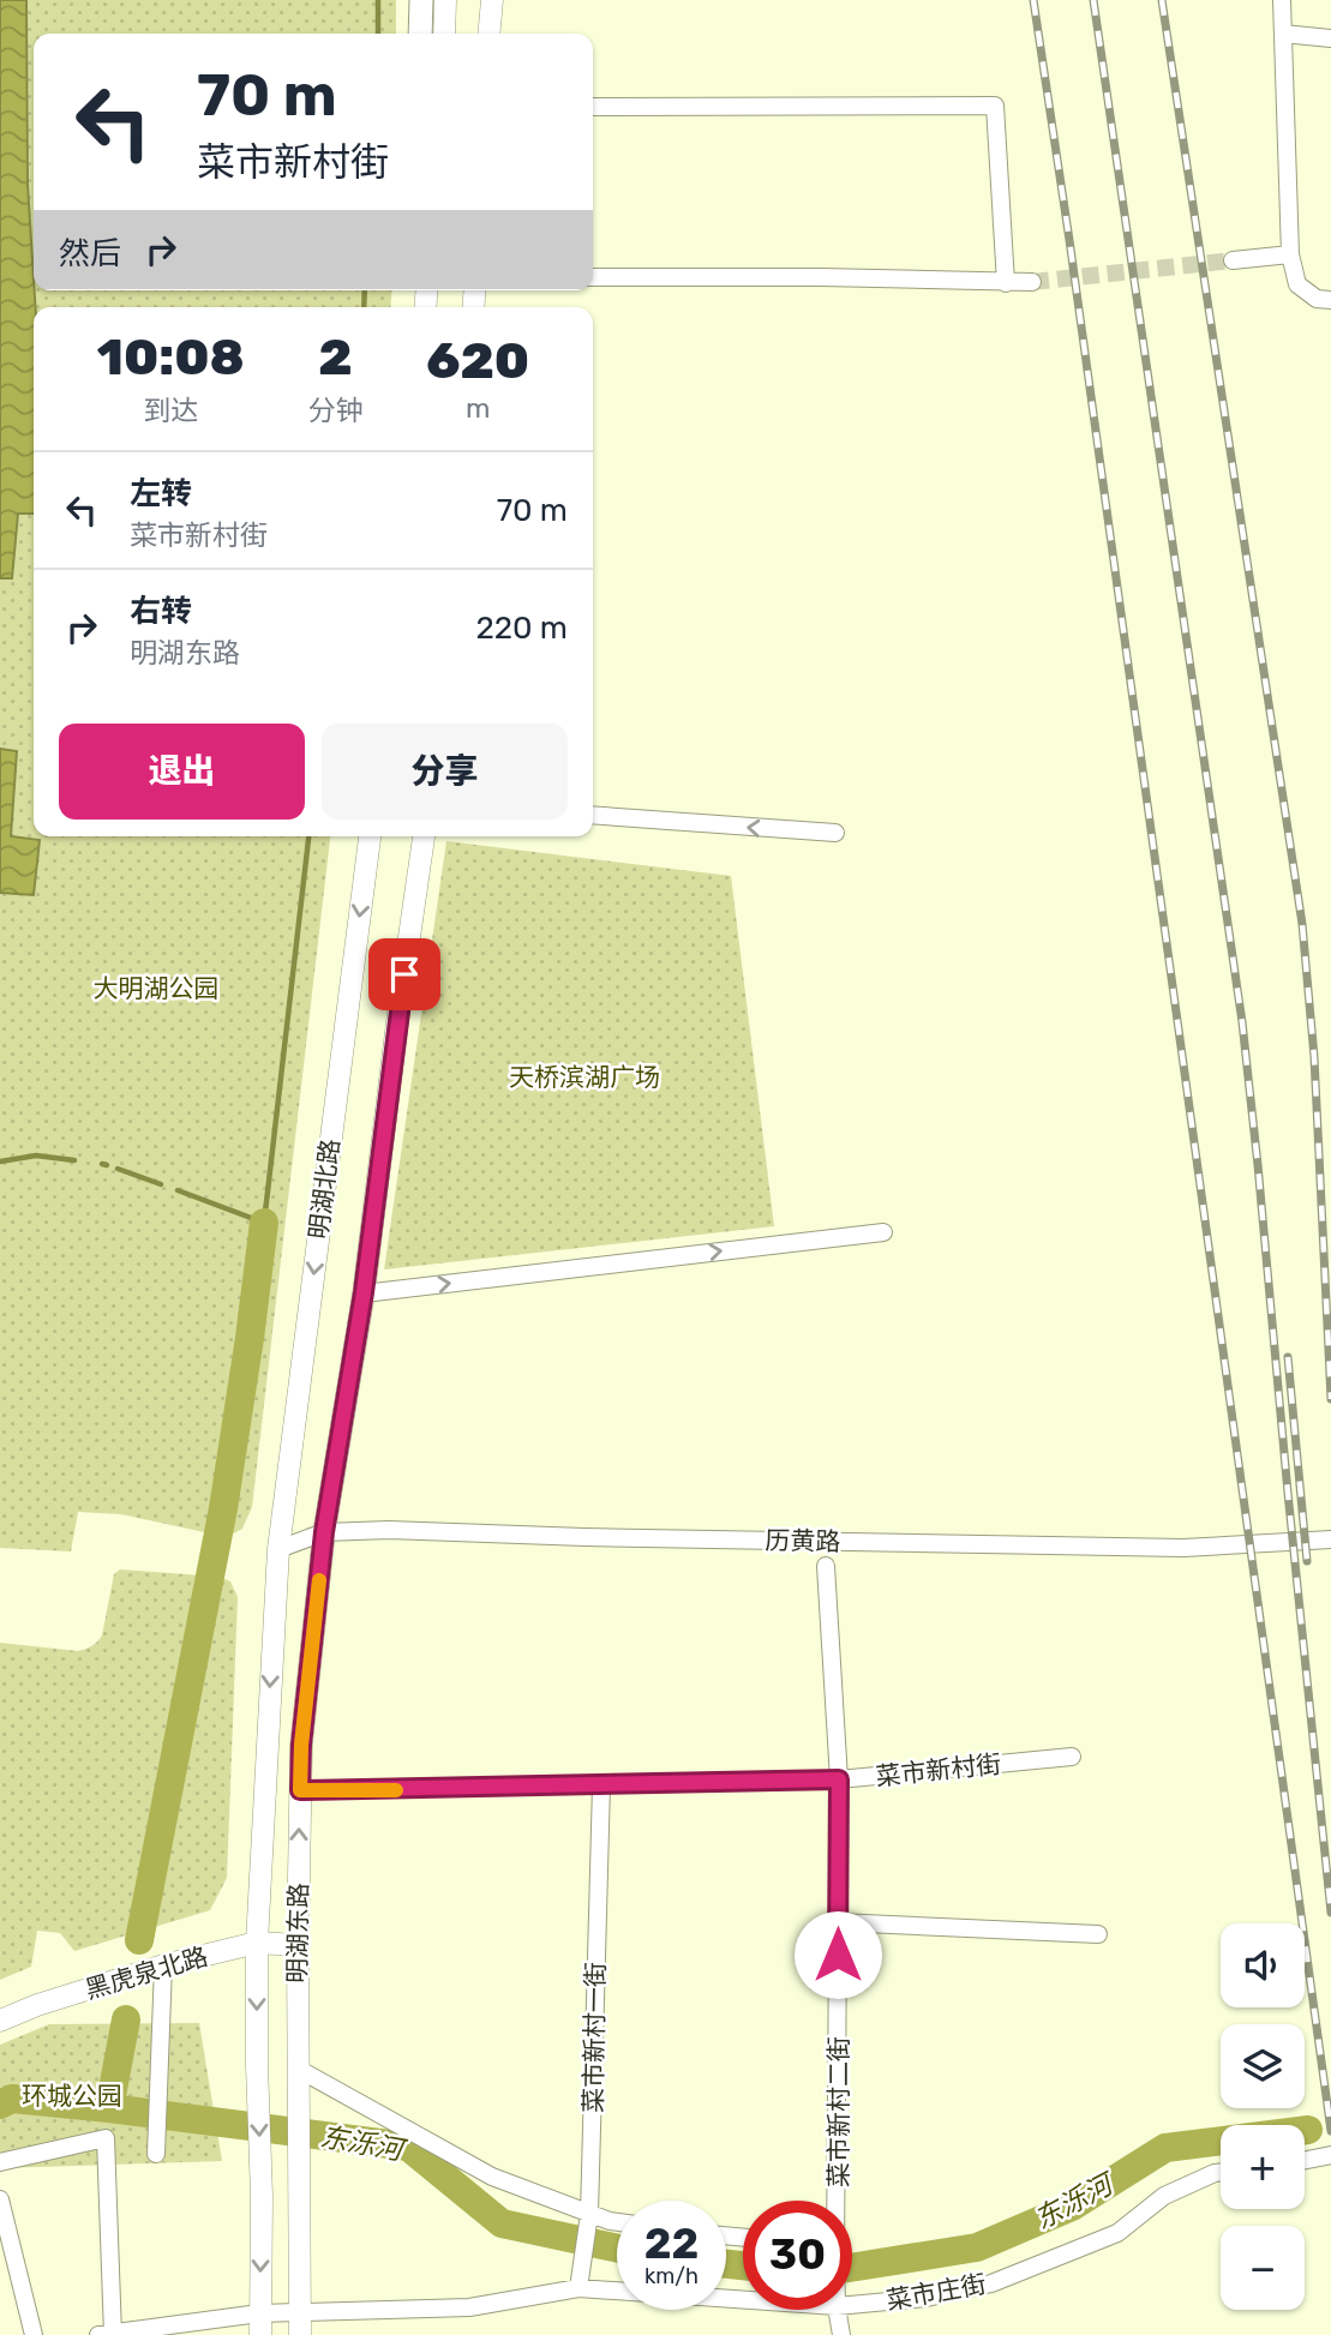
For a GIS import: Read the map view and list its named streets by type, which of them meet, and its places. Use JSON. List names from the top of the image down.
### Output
{
  "streets": {
    "main road": ["明湖北路", "明湖东路", "黑虎泉北路"],
    "street": [
      "历黄路",
      "菜市新村街",
      "菜市新村一街",
      "菜市新村二街",
      "菜市庄街"
    ]
  },
  "crossings": [
    ["明湖北路", "历黄路"],
    ["明湖北路", "明湖东路"],
    ["历黄路", "明湖东路"],
    ["菜市新村街", "明湖东路"],
    ["菜市新村街", "菜市新村一街"],
    ["菜市新村街", "菜市新村二街"],
    ["明湖东路", "黑虎泉北路"],
    ["明湖东路", "菜市庄街"],
    ["菜市新村一街", "菜市庄街"]
  ],
  "water": ["东泺河"],
  "parks": ["大明湖公园", "天桥滨湖广场", "环城公园"],
  "page": {
    "turn": ["70 m", "菜市新村街"],
    "then": "然后",
    "eta": [
      "10:08",
      "到达",
      "2",
      "分钟",
      "620",
      "m"
    ],
    "list": [
      {
        "name": "左转",
        "note": "菜市新村街",
        "value": "70 m"
      },
      {
        "name": "右转",
        "note": "明湖东路",
        "value": "220 m"
      }
    ],
    "buttons": ["退出", "分享"],
    "map_buttons": ["+", "−"],
    "speed": "22 km/h",
    "limit": "30"
  }
}
